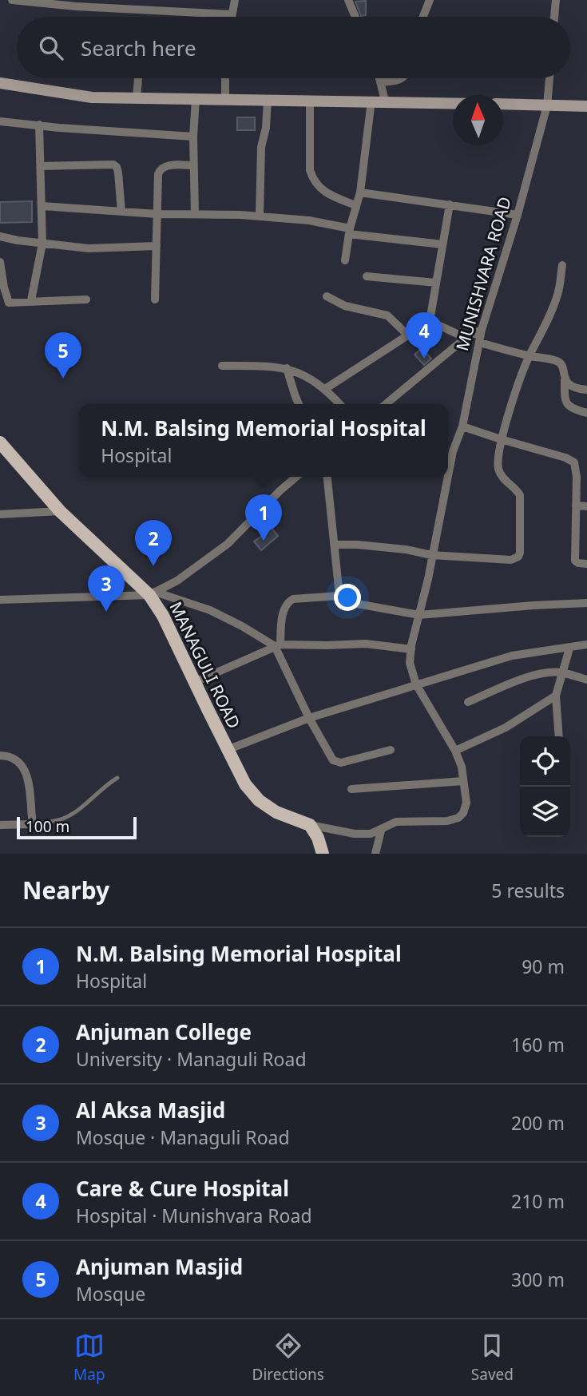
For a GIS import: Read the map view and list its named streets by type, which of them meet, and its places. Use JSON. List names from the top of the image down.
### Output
{
  "streets": {
    "main road": ["MANAGULI ROAD"],
    "street": ["MUNISHVARA ROAD"]
  },
  "crossings": [
    ["MUNISHVARA ROAD", "MANAGULI ROAD"]
  ],
  "scale_bar": "100 m",
  "north": "top",
  "page": {
    "search": "Search here",
    "pins": [
      "4",
      "5",
      "1",
      "2",
      "3"
    ],
    "popup": ["N.M. Balsing Memorial Hospital", "Hospital"],
    "scale": "100 m",
    "heading": ["Nearby", "5 results"],
    "list": [
      {
        "mark": "1",
        "name": "N.M. Balsing Memorial Hospital",
        "note": "Hospital",
        "value": "90 m"
      },
      {
        "mark": "2",
        "name": "Anjuman College",
        "note": "University · Managuli Road",
        "value": "160 m"
      },
      {
        "mark": "3",
        "name": "Al Aksa Masjid",
        "note": "Mosque · Managuli Road",
        "value": "200 m"
      },
      {
        "mark": "4",
        "name": "Care & Cure Hospital",
        "note": "Hospital · Munishvara Road",
        "value": "210 m"
      },
      {
        "mark": "5",
        "name": "Anjuman Masjid",
        "note": "Mosque",
        "value": "300 m"
      }
    ],
    "nav": ["Map", "Directions", "Saved"]
  }
}
